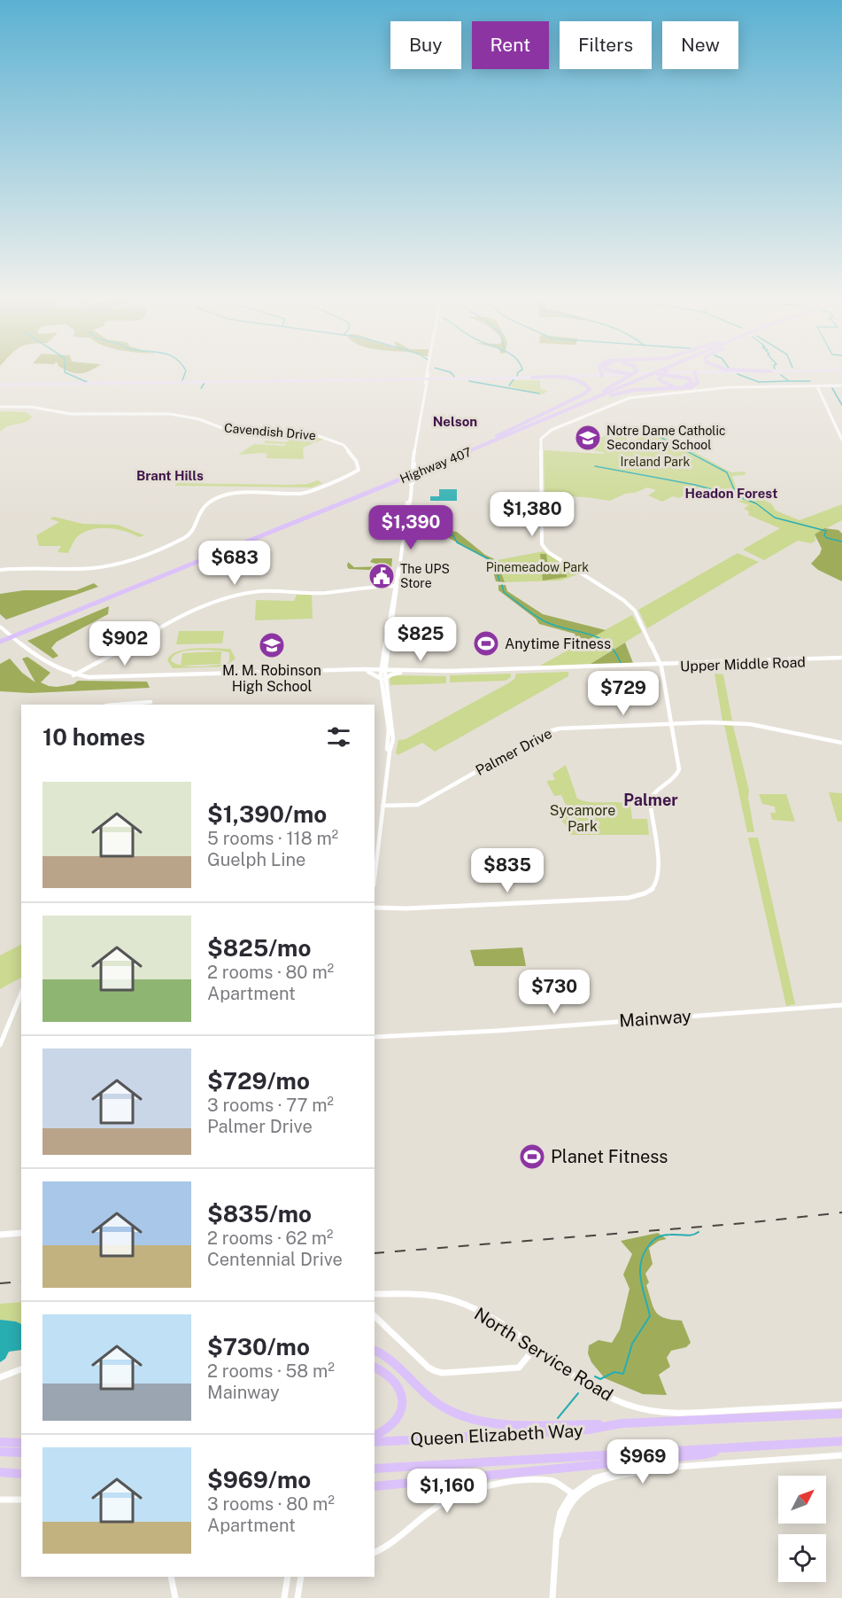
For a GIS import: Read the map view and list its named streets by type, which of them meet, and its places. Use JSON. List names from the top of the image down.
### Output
{
  "streets": {
    "highway": ["Highway 407", "Queen Elizabeth Way"],
    "street": [
      "Cavendish Drive",
      "Upper Middle Road",
      "Palmer Drive",
      "Mainway",
      "North Service Road"
    ]
  },
  "districts": [
    "Nelson",
    "Brant Hills",
    "Headon Forest",
    "Palmer"
  ],
  "parks": ["Ireland Park", "Pinemeadow Park", "Sycamore Park"],
  "places": {
    "school or university": ["Notre Dame Catholic Secondary School", "M. M. Robinson High School"],
    "public building": ["The UPS Store"],
    "sports": ["Anytime Fitness", "Planet Fitness"]
  },
  "north": "top right",
  "page": {
    "chip": [
      "Buy",
      "Rent",
      "Filters",
      "New"
    ],
    "price": [
      "$1,380",
      "$1,390",
      "$683",
      "$825",
      "$902",
      "$729",
      "$835",
      "$730",
      "$969",
      "$1,160"
    ],
    "heading": "10 homes",
    "list": [
      {
        "name": "$1,390/mo",
        "note": "5 rooms · 118 m² · Guelph Line"
      },
      {
        "name": "$825/mo",
        "note": "2 rooms · 80 m² · Apartment"
      },
      {
        "name": "$729/mo",
        "note": "3 rooms · 77 m² · Palmer Drive"
      },
      {
        "name": "$835/mo",
        "note": "2 rooms · 62 m² · Centennial Drive"
      },
      {
        "name": "$730/mo",
        "note": "2 rooms · 58 m² · Mainway"
      },
      {
        "name": "$969/mo",
        "note": "3 rooms · 80 m² · Apartment"
      }
    ]
  }
}
